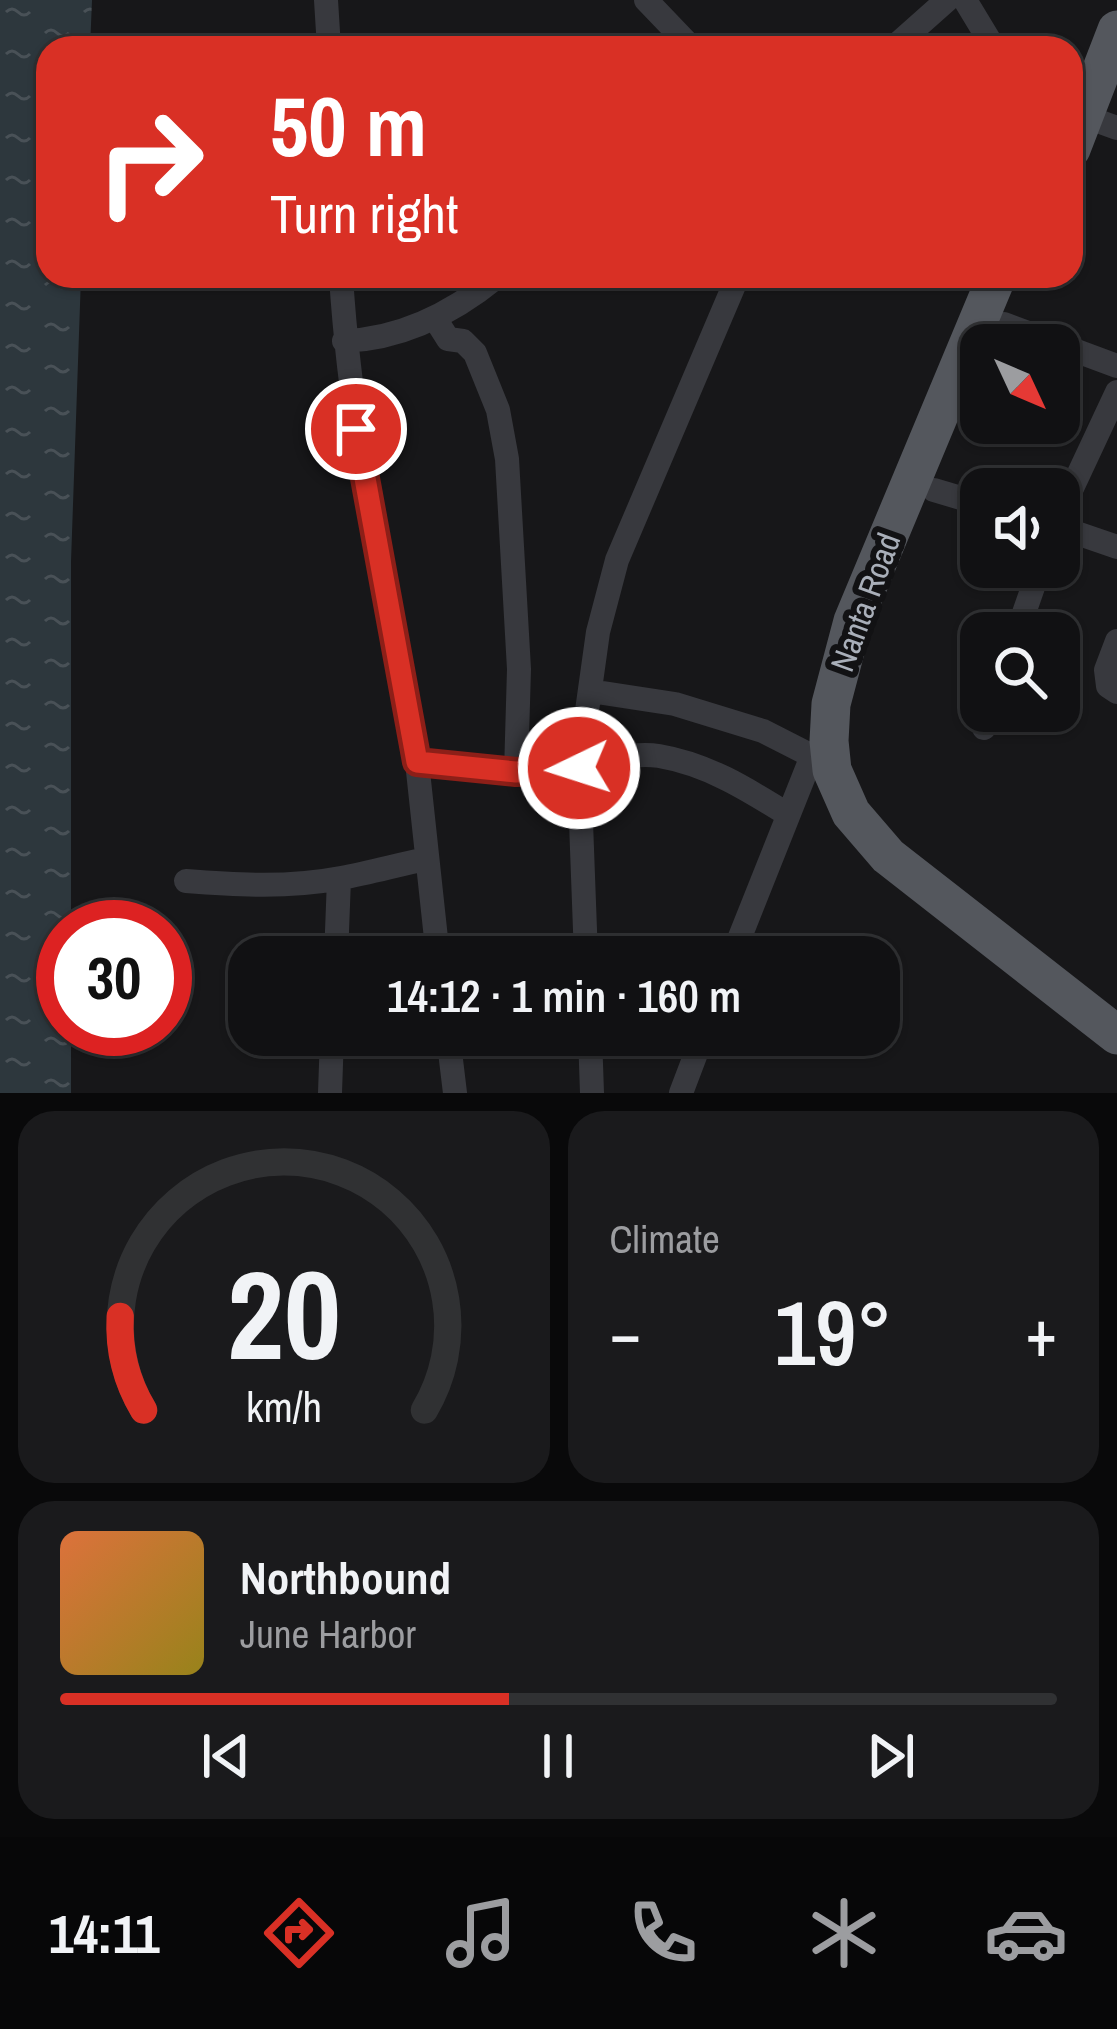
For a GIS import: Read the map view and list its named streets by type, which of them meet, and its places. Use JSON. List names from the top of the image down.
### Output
{
  "streets": {
    "main road": ["Nanta Road"]
  },
  "north": "bottom right",
  "page": {
    "turn": ["50 m", "Turn right"],
    "limit": "30",
    "trip": "14:12 · 1 min · 160 m",
    "tile": "Climate",
    "heat": ["−", "19°", "+"],
    "song": ["Northbound", "June Harbor"],
    "tabs": "14:11",
    "gauge": ["20", "km/h"]
  }
}
